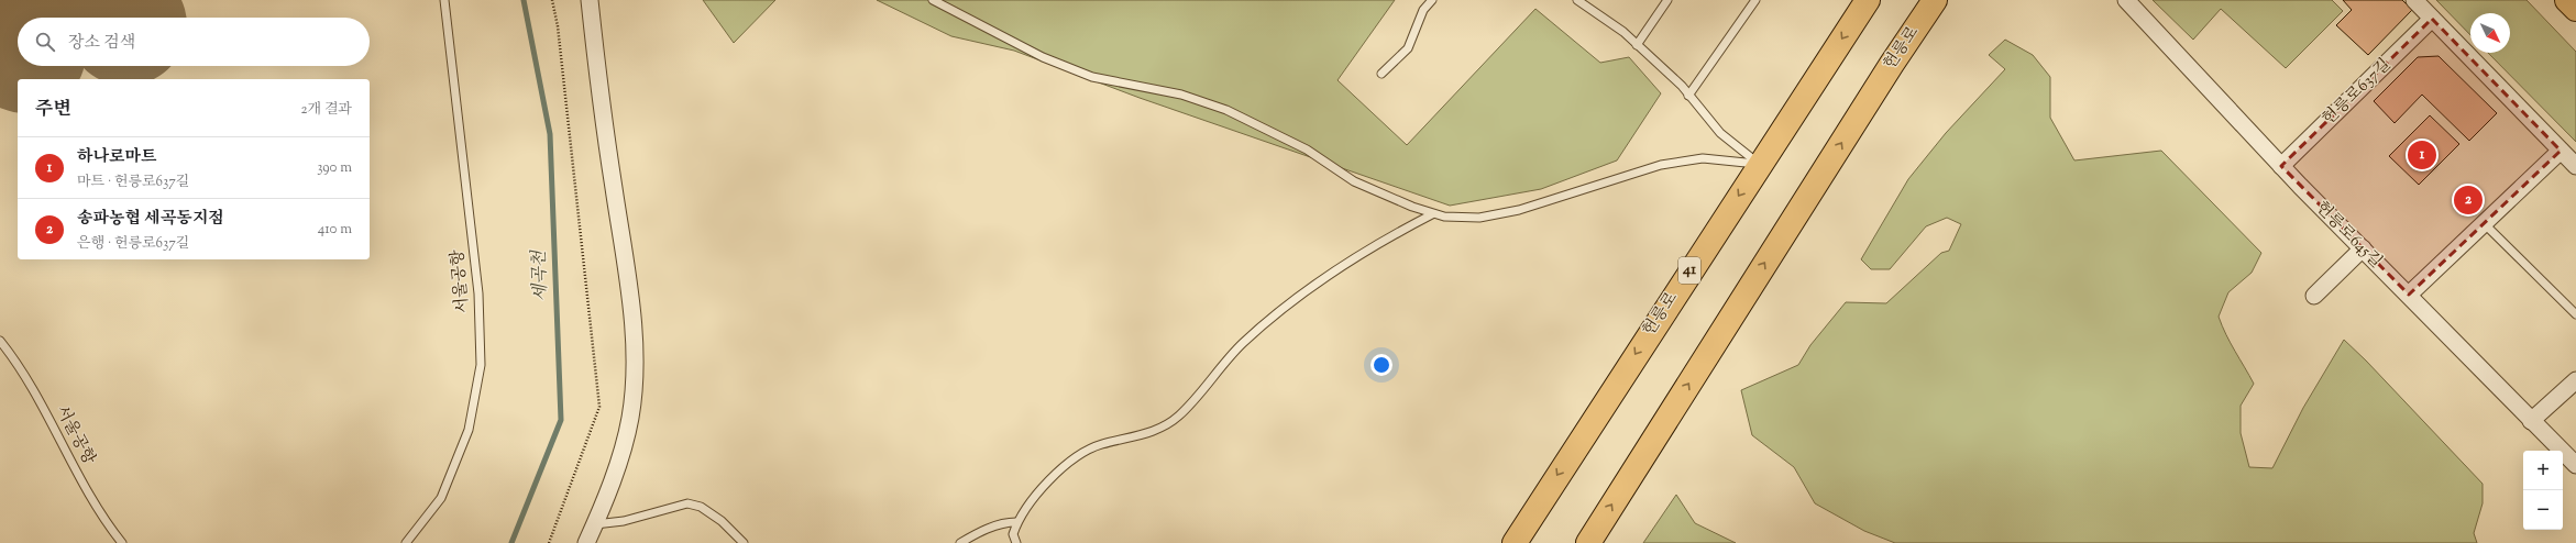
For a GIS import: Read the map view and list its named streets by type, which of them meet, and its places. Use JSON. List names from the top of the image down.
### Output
{
  "streets": {
    "main road": ["헌릉로", "41"],
    "street": ["헌릉로637길", "헌릉로645길"],
    "lane": ["서울공항"]
  },
  "crossings": [
    ["헌릉로637길", "헌릉로645길"]
  ],
  "water": ["세곡천"],
  "north": "bottom right",
  "page": {
    "search": "장소 검색",
    "heading": ["주변", "2개 결과"],
    "list": [
      {
        "mark": "1",
        "name": "하나로마트",
        "note": "마트 · 헌릉로637길",
        "value": "390 m"
      },
      {
        "mark": "2",
        "name": "송파농협 세곡동지점",
        "note": "은행 · 헌릉로637길",
        "value": "410 m"
      }
    ],
    "pins": ["1", "2"],
    "map_buttons": ["+", "−"]
  }
}
